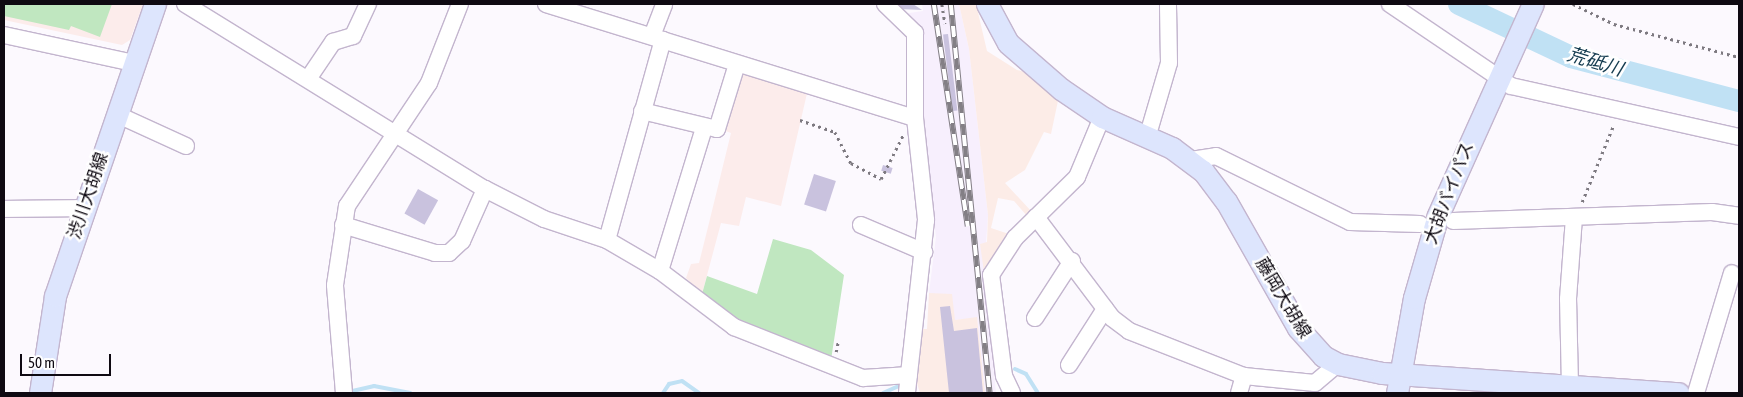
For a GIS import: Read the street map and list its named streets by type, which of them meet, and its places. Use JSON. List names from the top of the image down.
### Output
{
  "streets": {
    "main road": ["大胡バイパス", "渋川大胡線", "藤岡大胡線"]
  },
  "crossings": [
    ["大胡バイパス", "藤岡大胡線"]
  ],
  "water": ["荒砥川"],
  "scale_bar": "50 m"
}
